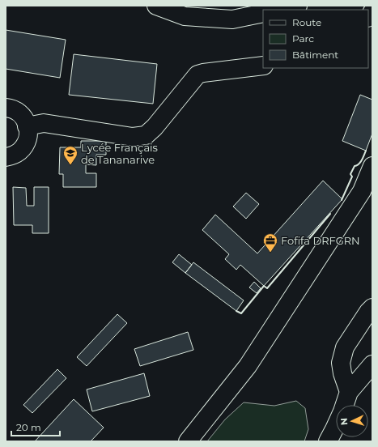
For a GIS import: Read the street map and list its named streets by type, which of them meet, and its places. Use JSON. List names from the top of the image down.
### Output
{
  "places": {
    "school or university": ["Lycée Français de Tananarive"],
    "office": ["Fofifa DRFGRN"]
  },
  "legend": ["Route", "Parc", "Bâtiment"],
  "scale_bar": "20 m",
  "north": "left"
}
